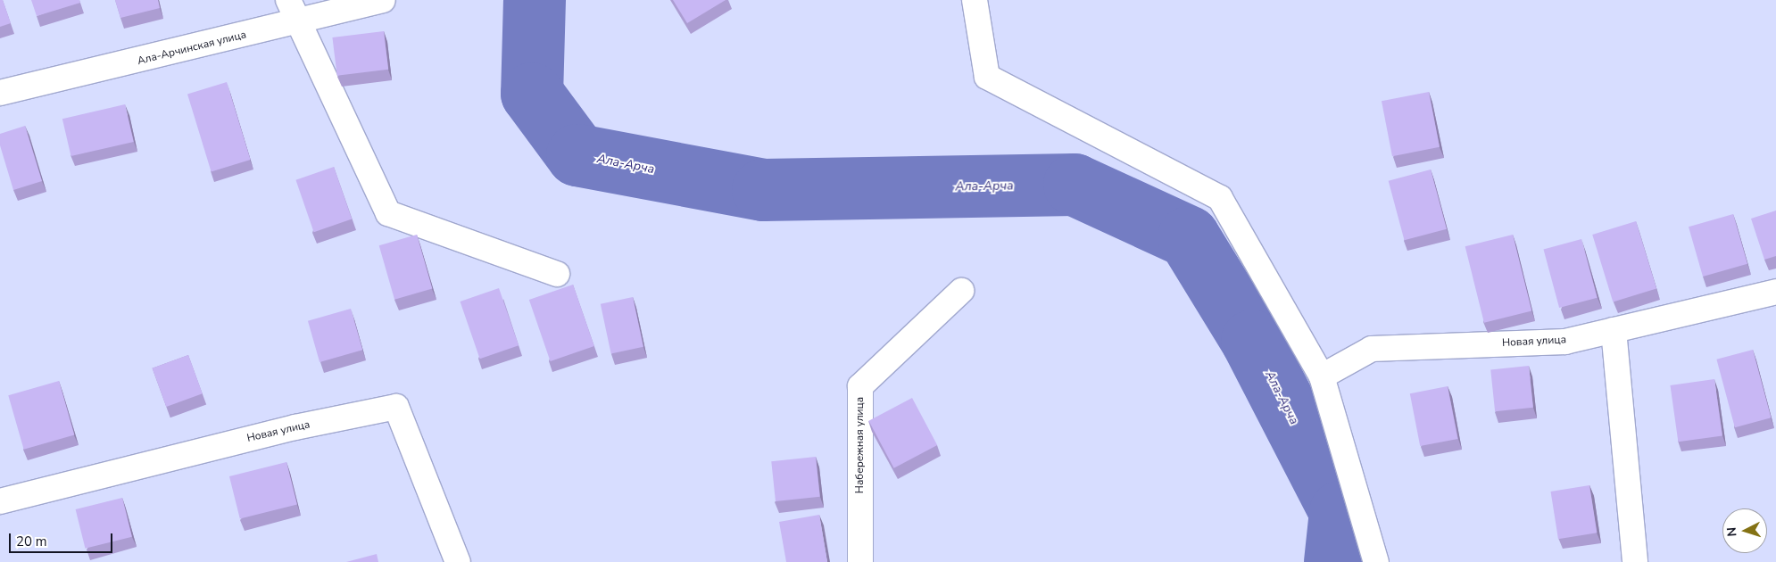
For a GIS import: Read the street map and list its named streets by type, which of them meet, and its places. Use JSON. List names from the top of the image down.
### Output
{
  "streets": {
    "street": ["Ала-Арчинская улица", "Новая улица", "Набережная улица"]
  },
  "water": ["Ала-Арча"],
  "scale_bar": "20 m",
  "north": "left"
}
